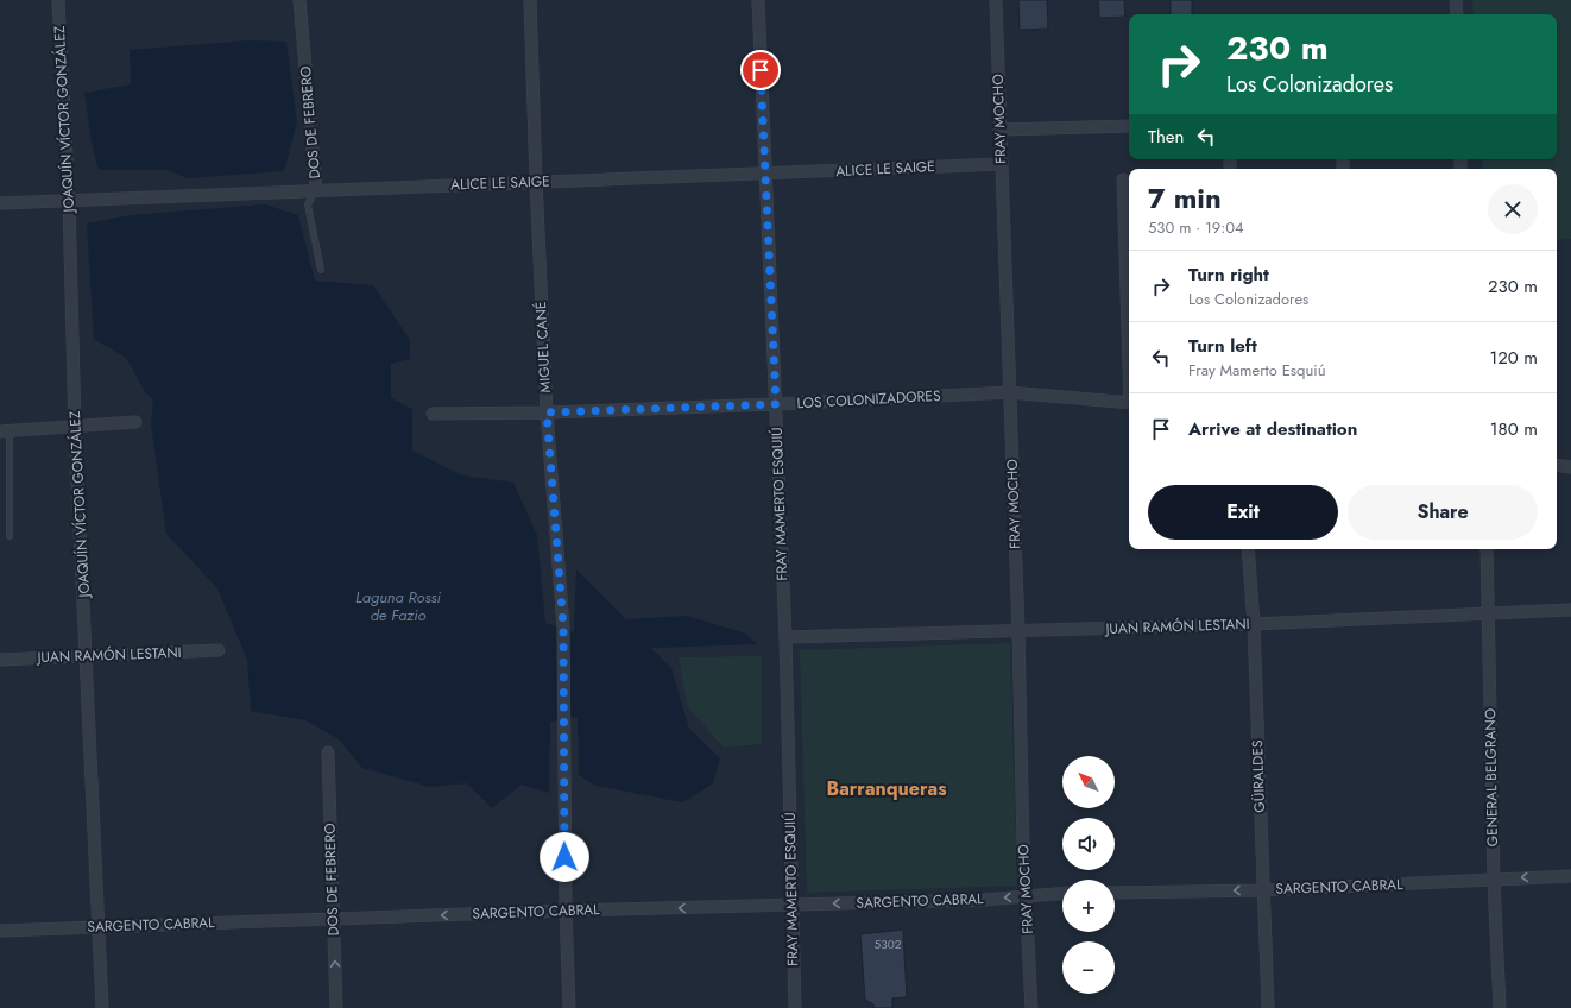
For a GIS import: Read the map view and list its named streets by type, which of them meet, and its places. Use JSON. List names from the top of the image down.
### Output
{
  "streets": {
    "street": [
      "JOAQUÍN VÍCTOR GONZÁLEZ",
      "FRAY MOCHO",
      "DOS DE FEBRERO",
      "ALICE LE SAIGE",
      "MIGUEL CANÉ",
      "LOS COLONIZADORES",
      "FRAY MAMERTO ESQUIÚ",
      "JUAN RAMÓN LESTANI",
      "GÜIRALDES",
      "GENERAL BELGRANO",
      "SARGENTO CABRAL"
    ]
  },
  "crossings": [
    ["JOAQUÍN VÍCTOR GONZÁLEZ", "ALICE LE SAIGE"],
    ["JOAQUÍN VÍCTOR GONZÁLEZ", "JUAN RAMÓN LESTANI"],
    ["JOAQUÍN VÍCTOR GONZÁLEZ", "SARGENTO CABRAL"],
    ["FRAY MOCHO", "ALICE LE SAIGE"],
    ["FRAY MOCHO", "LOS COLONIZADORES"],
    ["FRAY MOCHO", "JUAN RAMÓN LESTANI"],
    ["FRAY MOCHO", "SARGENTO CABRAL"],
    ["DOS DE FEBRERO", "ALICE LE SAIGE"],
    ["DOS DE FEBRERO", "SARGENTO CABRAL"],
    ["ALICE LE SAIGE", "MIGUEL CANÉ"],
    ["ALICE LE SAIGE", "FRAY MAMERTO ESQUIÚ"],
    ["MIGUEL CANÉ", "LOS COLONIZADORES"],
    ["MIGUEL CANÉ", "SARGENTO CABRAL"],
    ["LOS COLONIZADORES", "FRAY MAMERTO ESQUIÚ"],
    ["FRAY MAMERTO ESQUIÚ", "JUAN RAMÓN LESTANI"],
    ["FRAY MAMERTO ESQUIÚ", "SARGENTO CABRAL"],
    ["JUAN RAMÓN LESTANI", "GÜIRALDES"],
    ["JUAN RAMÓN LESTANI", "GENERAL BELGRANO"],
    ["GÜIRALDES", "SARGENTO CABRAL"],
    ["GENERAL BELGRANO", "SARGENTO CABRAL"]
  ],
  "one_way": ["SARGENTO CABRAL"],
  "districts": ["Barranqueras"],
  "water": ["Laguna Rossi de Fazio"],
  "house_numbers": ["5302"],
  "north": "top left",
  "page": {
    "turn": ["230 m", "Los Colonizadores"],
    "then": "Then",
    "heading": ["7 min", "530 m · 19:04"],
    "list": [
      {
        "name": "Turn right",
        "note": "Los Colonizadores",
        "value": "230 m"
      },
      {
        "name": "Turn left",
        "note": "Fray Mamerto Esquiú",
        "value": "120 m"
      },
      {
        "name": "Arrive at destination",
        "value": "180 m"
      }
    ],
    "buttons": ["Exit", "Share"],
    "map_buttons": ["+", "−"]
  }
}
